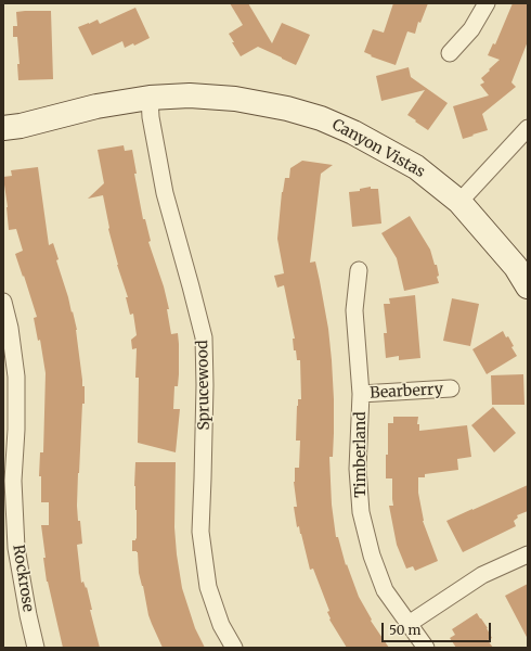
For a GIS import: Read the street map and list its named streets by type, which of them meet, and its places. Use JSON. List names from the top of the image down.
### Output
{
  "streets": {
    "street": [
      "Canyon Vistas",
      "Sprucewood",
      "Bearberry",
      "Timberland",
      "Rockrose"
    ]
  },
  "crossings": [
    ["Canyon Vistas", "Sprucewood"],
    ["Bearberry", "Timberland"]
  ],
  "scale_bar": "50 m"
}
